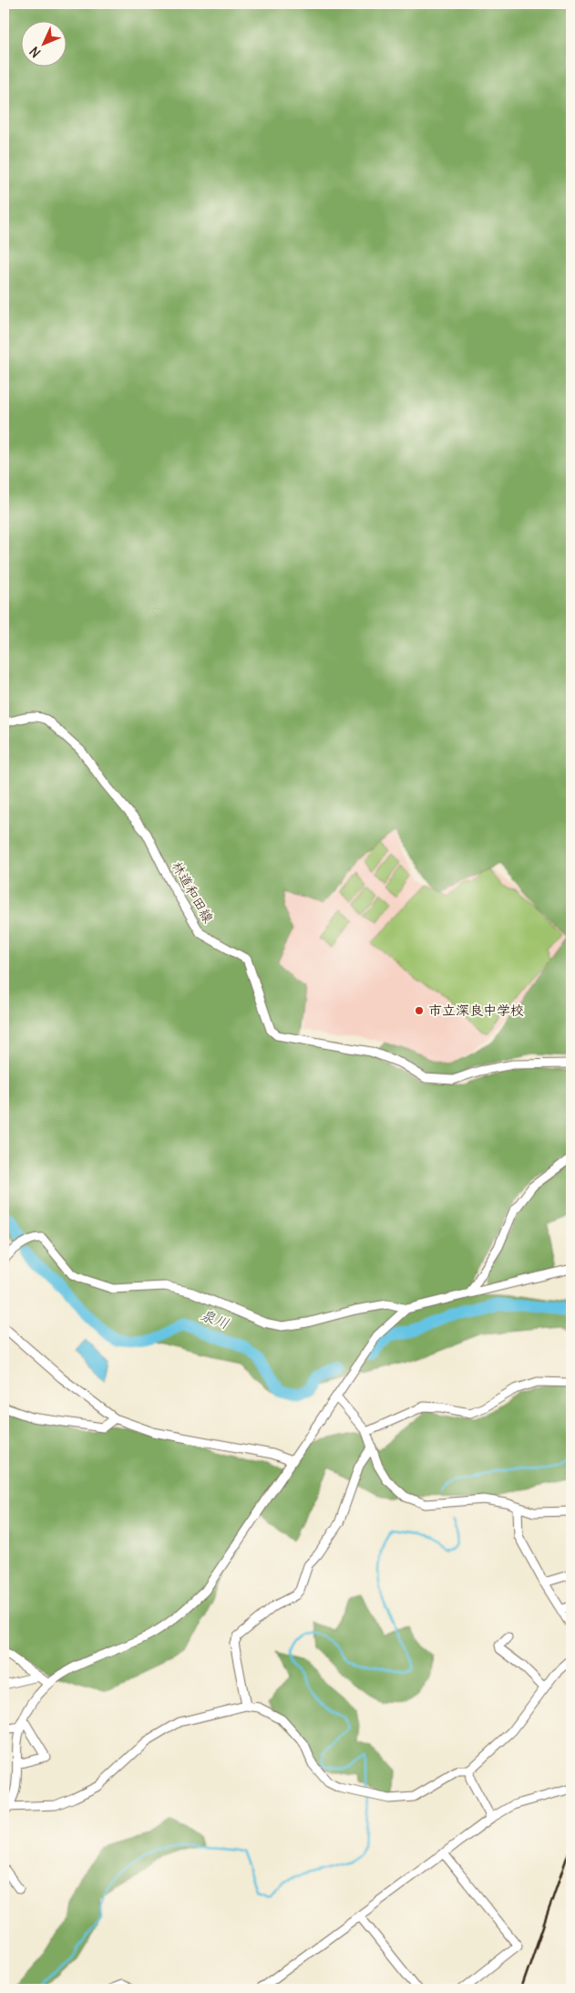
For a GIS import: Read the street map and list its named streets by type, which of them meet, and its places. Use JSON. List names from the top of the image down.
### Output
{
  "streets": {
    "street": ["林道和田線"]
  },
  "water": ["泉川"],
  "places": ["市立深良中学校"],
  "north": "bottom left"
}
